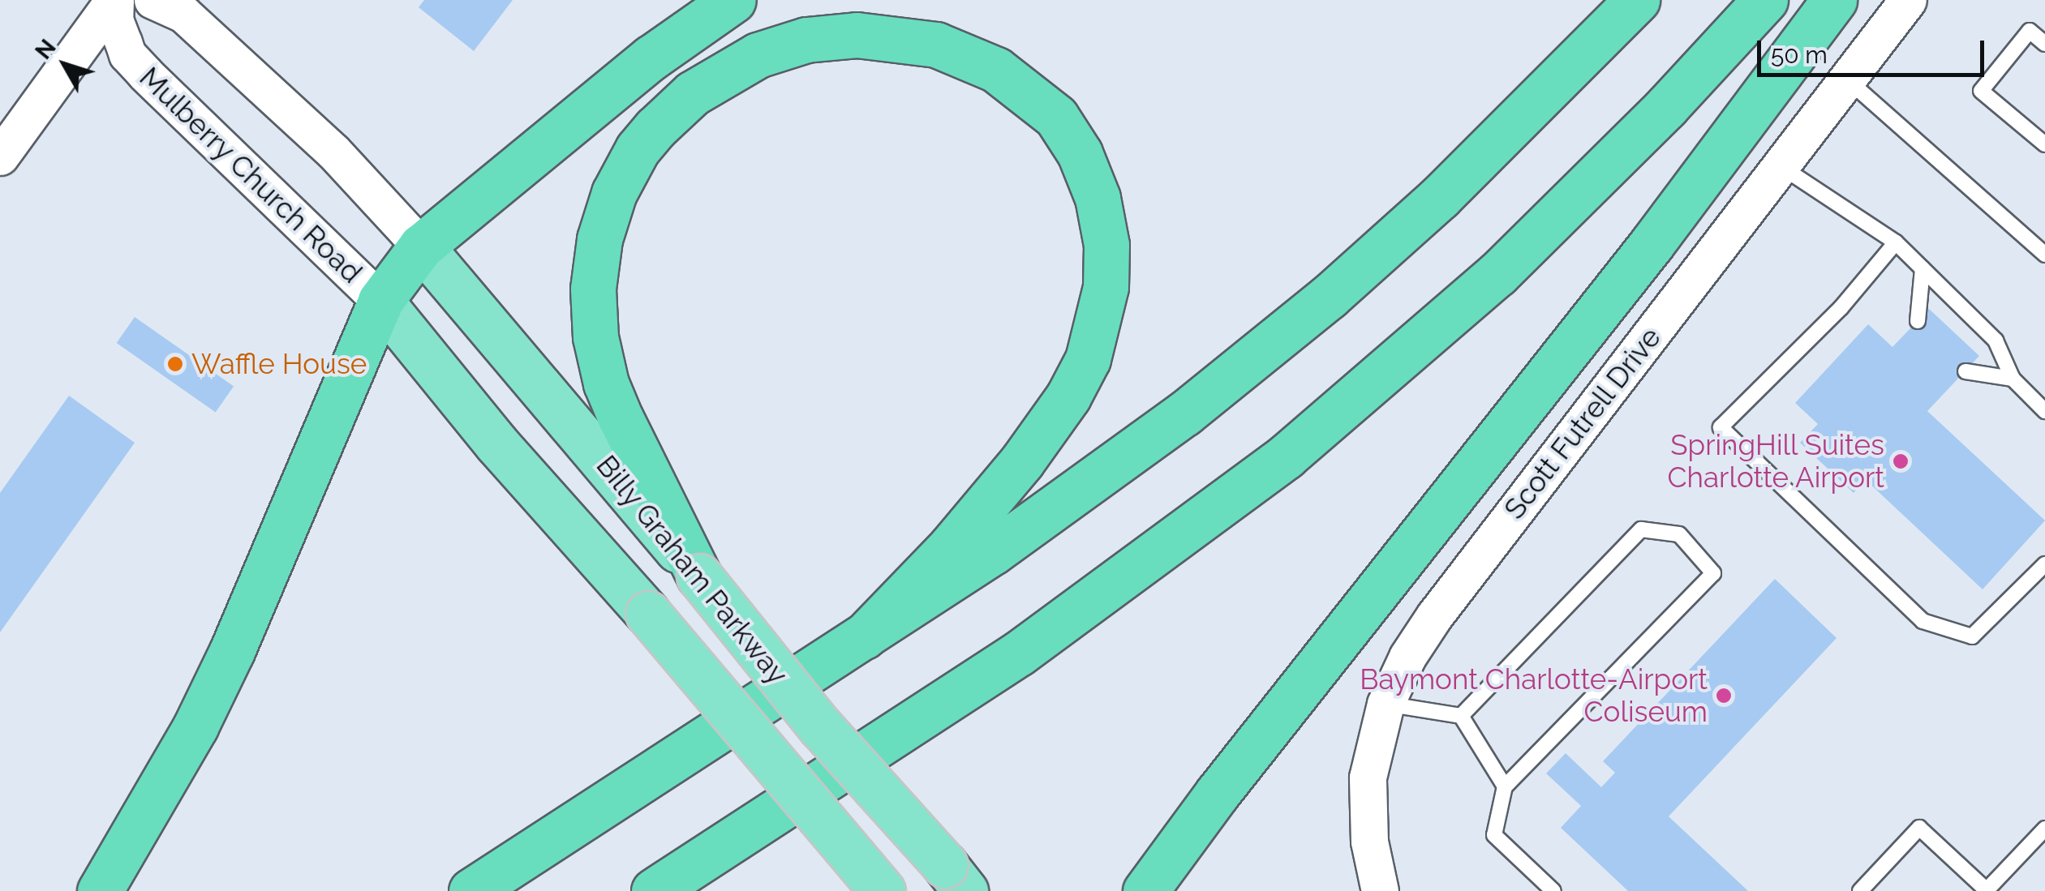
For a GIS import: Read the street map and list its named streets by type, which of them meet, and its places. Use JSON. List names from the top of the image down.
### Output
{
  "streets": {
    "highway": ["Billy Graham Parkway"],
    "street": ["Mulberry Church Road", "Scott Futrell Drive"]
  },
  "crossings": [
    ["Mulberry Church Road", "Billy Graham Parkway"]
  ],
  "places": ["Waffle House", "SpringHill Suites Charlotte Airport", "Baymont Charlotte-Airport Coliseum"],
  "scale_bar": "50 m",
  "north": "top left"
}
